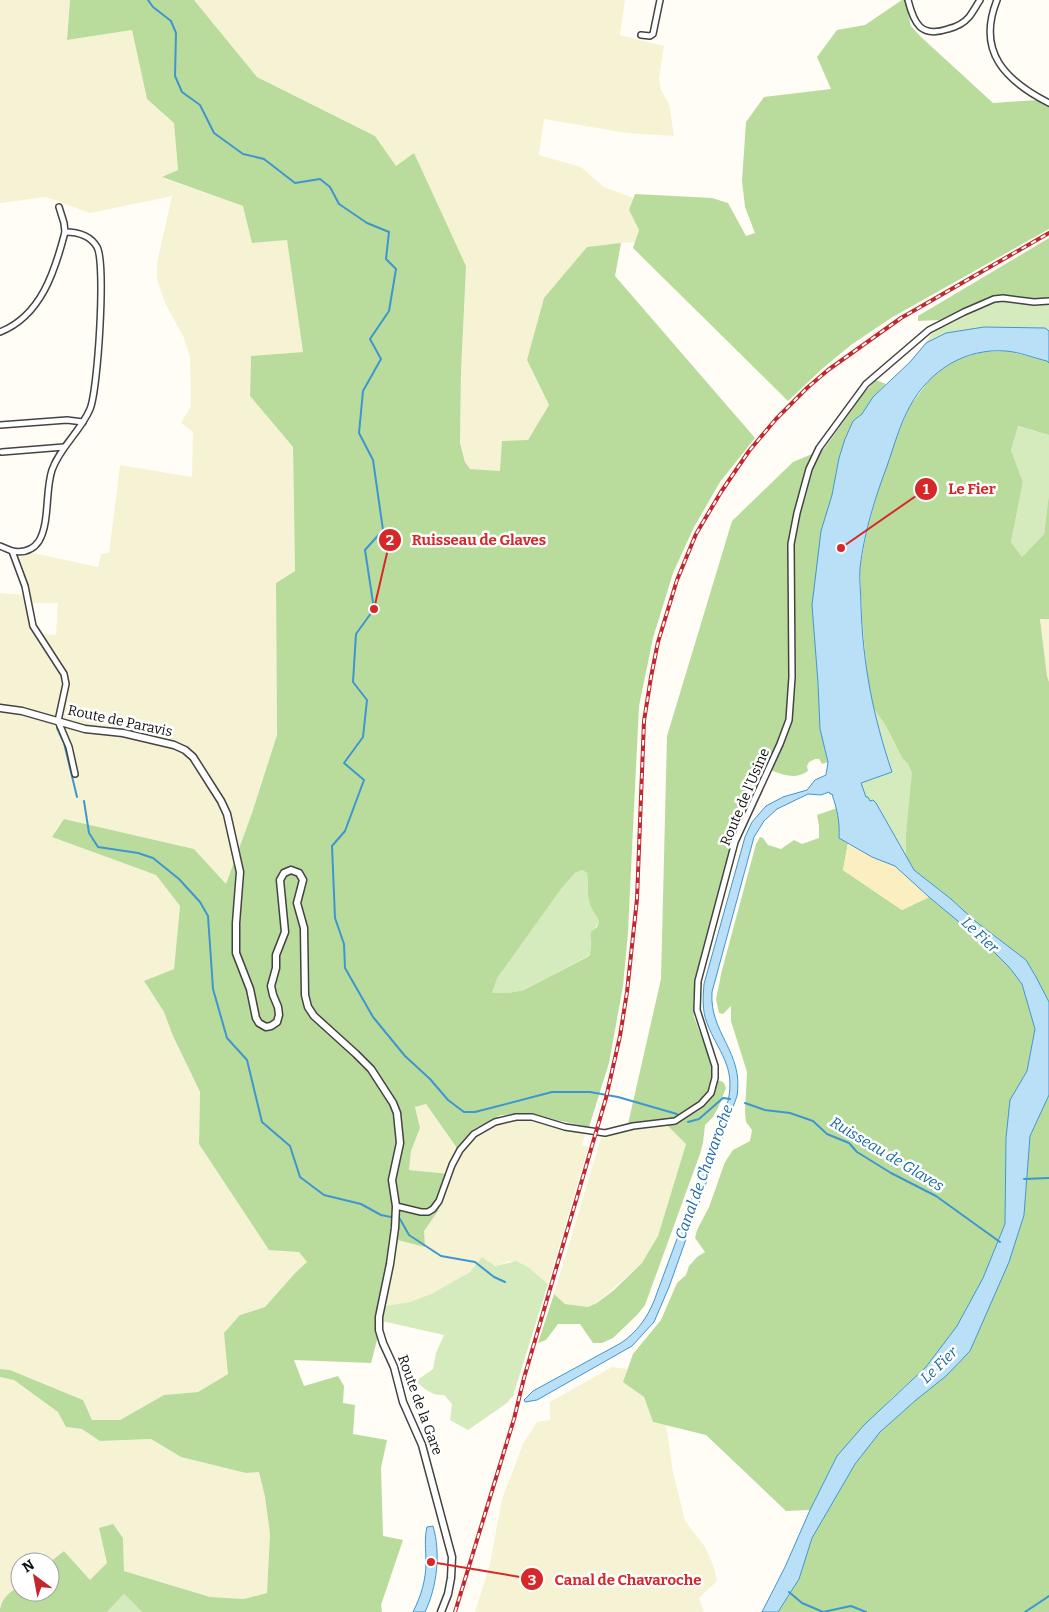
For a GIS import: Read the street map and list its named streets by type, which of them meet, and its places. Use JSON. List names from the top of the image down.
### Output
{
  "streets": {
    "street": ["Route de Paravis", "Route de l'Usine", "Route de la Gare"]
  },
  "crossings": [
    ["Route de Paravis", "Route de la Gare"],
    ["Route de l'Usine", "Route de la Gare"]
  ],
  "water": ["Le Fier", "Ruisseau de Glaves", "Canal de Chavaroche"],
  "places": ["Le Fier", "Ruisseau de Glaves", "Canal de Chavaroche"],
  "north": "top left"
}
